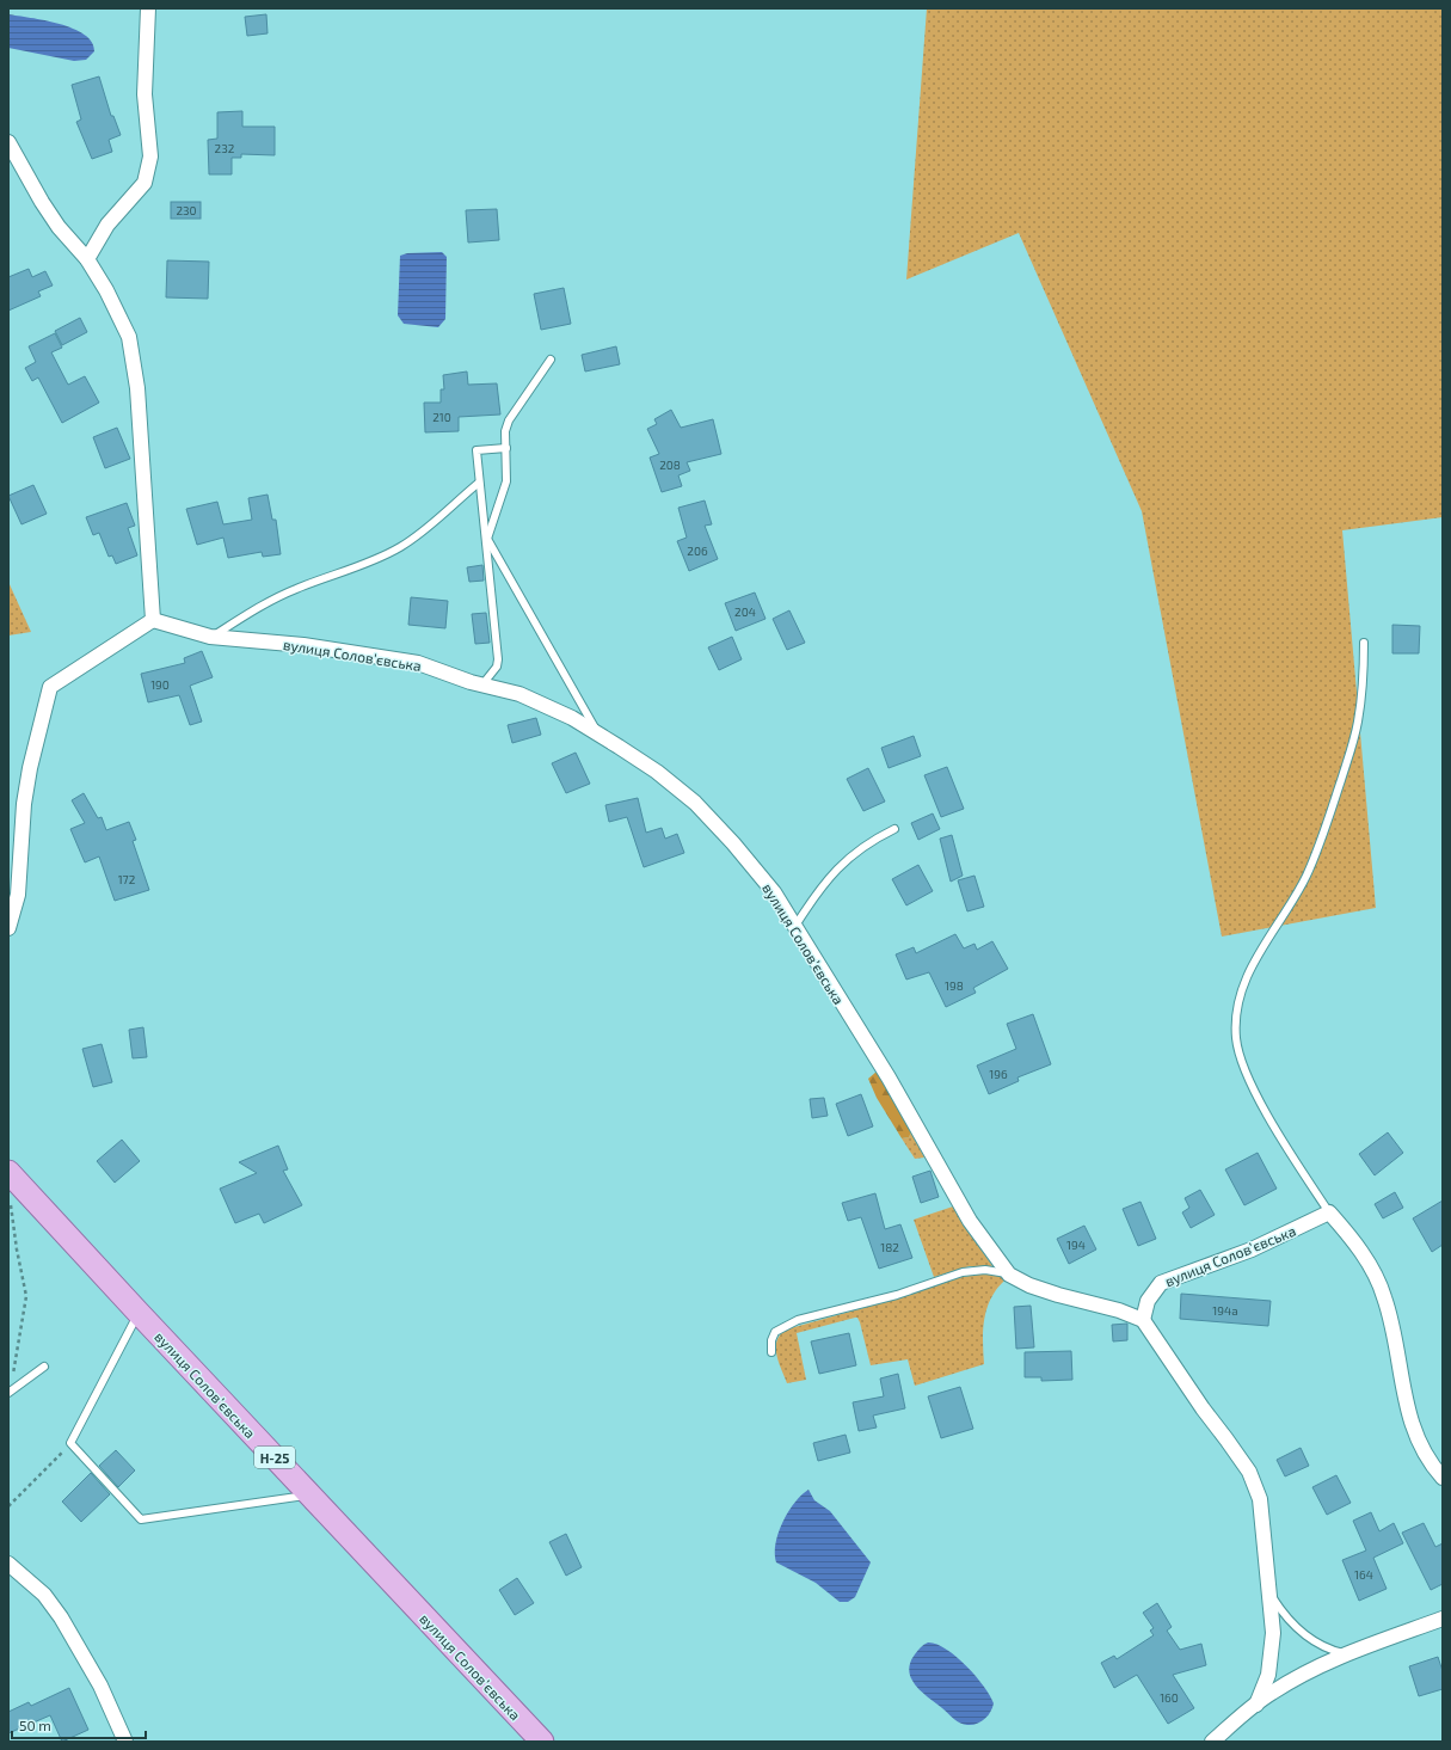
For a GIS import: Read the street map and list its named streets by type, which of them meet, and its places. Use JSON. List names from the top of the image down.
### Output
{
  "streets": {
    "main road": ["вулиця Соловʼєвська", "Н-25"]
  },
  "house_numbers": [
    "232",
    "230",
    "210",
    "208",
    "206",
    "204",
    "190",
    "172",
    "198",
    "196",
    "194",
    "182",
    "194а",
    "164",
    "160"
  ],
  "scale_bar": "50 m"
}
